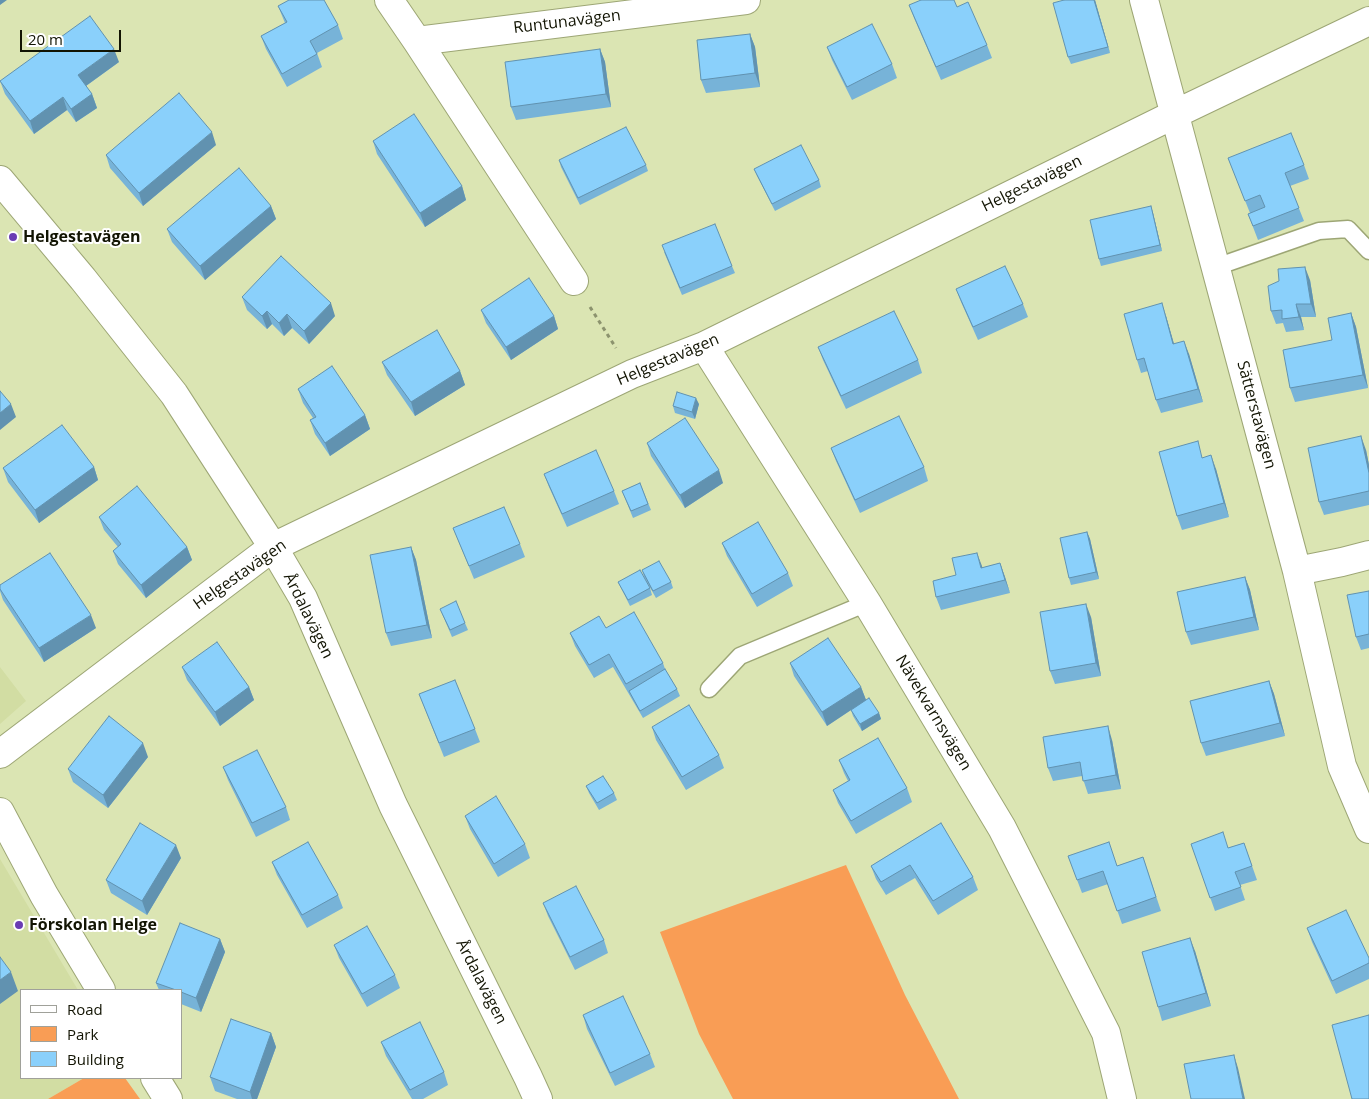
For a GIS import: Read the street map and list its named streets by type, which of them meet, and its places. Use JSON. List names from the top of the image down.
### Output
{
  "streets": {
    "street": [
      "Runtunavägen",
      "Helgestavägen",
      "Sätterstavägen",
      "Årdalavägen",
      "Nävekvarnsvägen"
    ]
  },
  "crossings": [
    ["Helgestavägen", "Sätterstavägen"],
    ["Helgestavägen", "Årdalavägen"],
    ["Helgestavägen", "Nävekvarnsvägen"]
  ],
  "places": ["Helgestavägen", "Förskolan Helge"],
  "legend": ["Road", "Park", "Building"],
  "scale_bar": "20 m"
}
